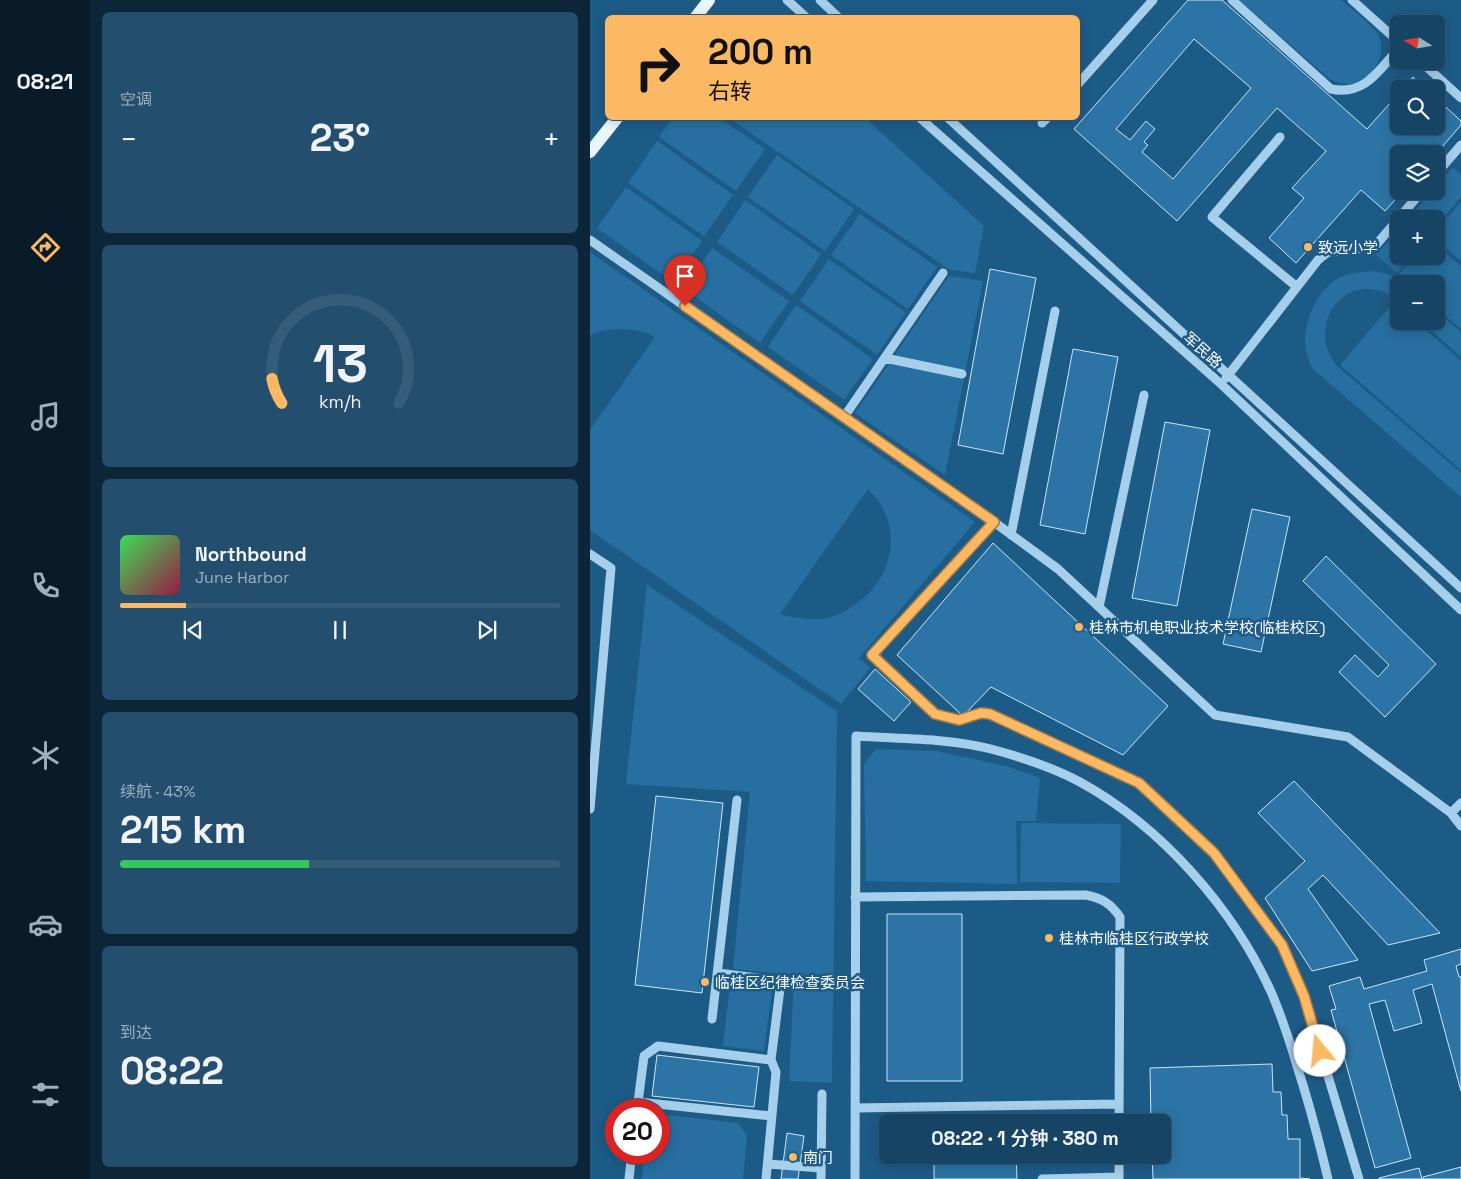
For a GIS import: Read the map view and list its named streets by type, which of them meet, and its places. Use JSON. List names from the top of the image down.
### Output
{
  "streets": {
    "street": ["军民路"]
  },
  "places": [
    "致远小学",
    "桂林市机电职业技术学校(临桂校区)",
    "桂林市临桂区行政学校",
    "临桂区纪律检查委员会",
    "南门"
  ],
  "north": "left",
  "page": {
    "tabs": "08:21",
    "tile": [
      "空调",
      ["续航 · 43%", "215 km"],
      ["到达", "08:22"]
    ],
    "map_buttons": ["+", "−"],
    "turn": ["200 m", "右转"],
    "heat": ["−", "23°", "+"],
    "song": ["Northbound", "June Harbor"],
    "limit": "20",
    "trip": "08:22 · 1 分钟 · 380 m",
    "gauge": ["13", "km/h"]
  }
}
